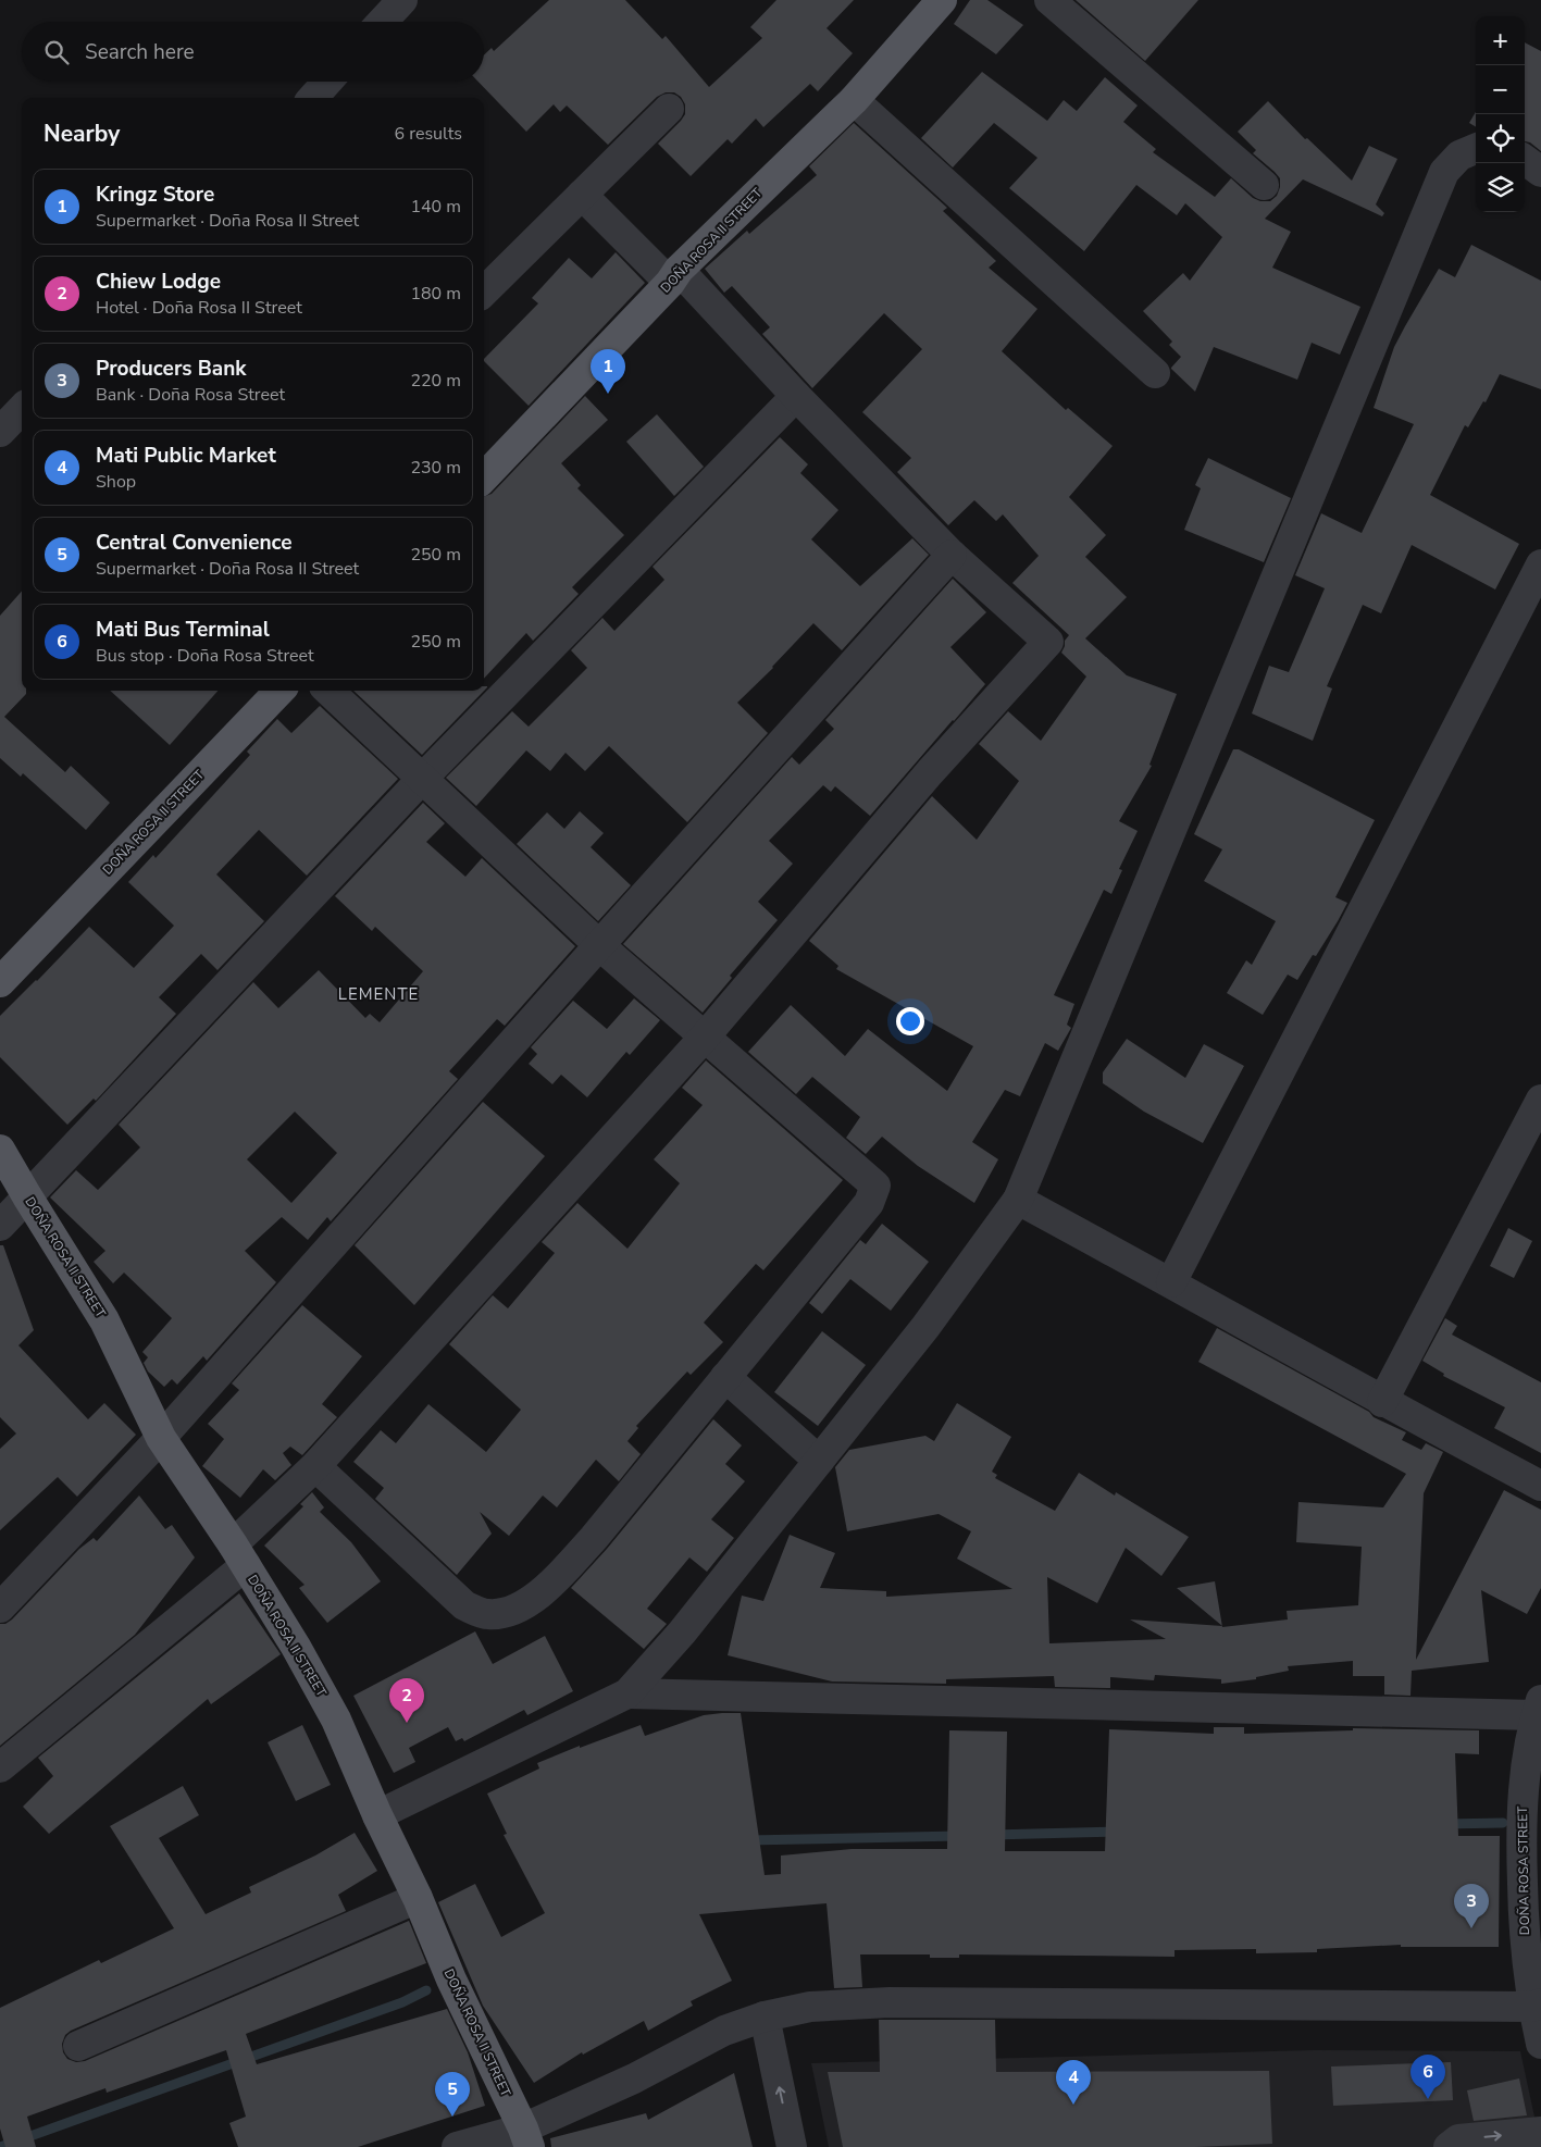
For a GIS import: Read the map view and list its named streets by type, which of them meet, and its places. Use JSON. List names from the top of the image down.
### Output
{
  "streets": {
    "main road": ["DOÑA ROSA II STREET"],
    "street": ["DOÑA ROSA STREET"]
  },
  "districts": ["LEMENTE"],
  "page": {
    "map_buttons": ["+", "−"],
    "search": "Search here",
    "heading": ["Nearby", "6 results"],
    "list": [
      {
        "mark": "1",
        "name": "Kringz Store",
        "note": "Supermarket · Doña Rosa II Street",
        "value": "140 m"
      },
      {
        "mark": "2",
        "name": "Chiew Lodge",
        "note": "Hotel · Doña Rosa II Street",
        "value": "180 m"
      },
      {
        "mark": "3",
        "name": "Producers Bank",
        "note": "Bank · Doña Rosa Street",
        "value": "220 m"
      },
      {
        "mark": "4",
        "name": "Mati Public Market",
        "note": "Shop",
        "value": "230 m"
      },
      {
        "mark": "5",
        "name": "Central Convenience",
        "note": "Supermarket · Doña Rosa II Street",
        "value": "250 m"
      },
      {
        "mark": "6",
        "name": "Mati Bus Terminal",
        "note": "Bus stop · Doña Rosa Street",
        "value": "250 m"
      }
    ],
    "pins": [
      "1",
      "2",
      "3",
      "6",
      "4",
      "5"
    ]
  }
}
